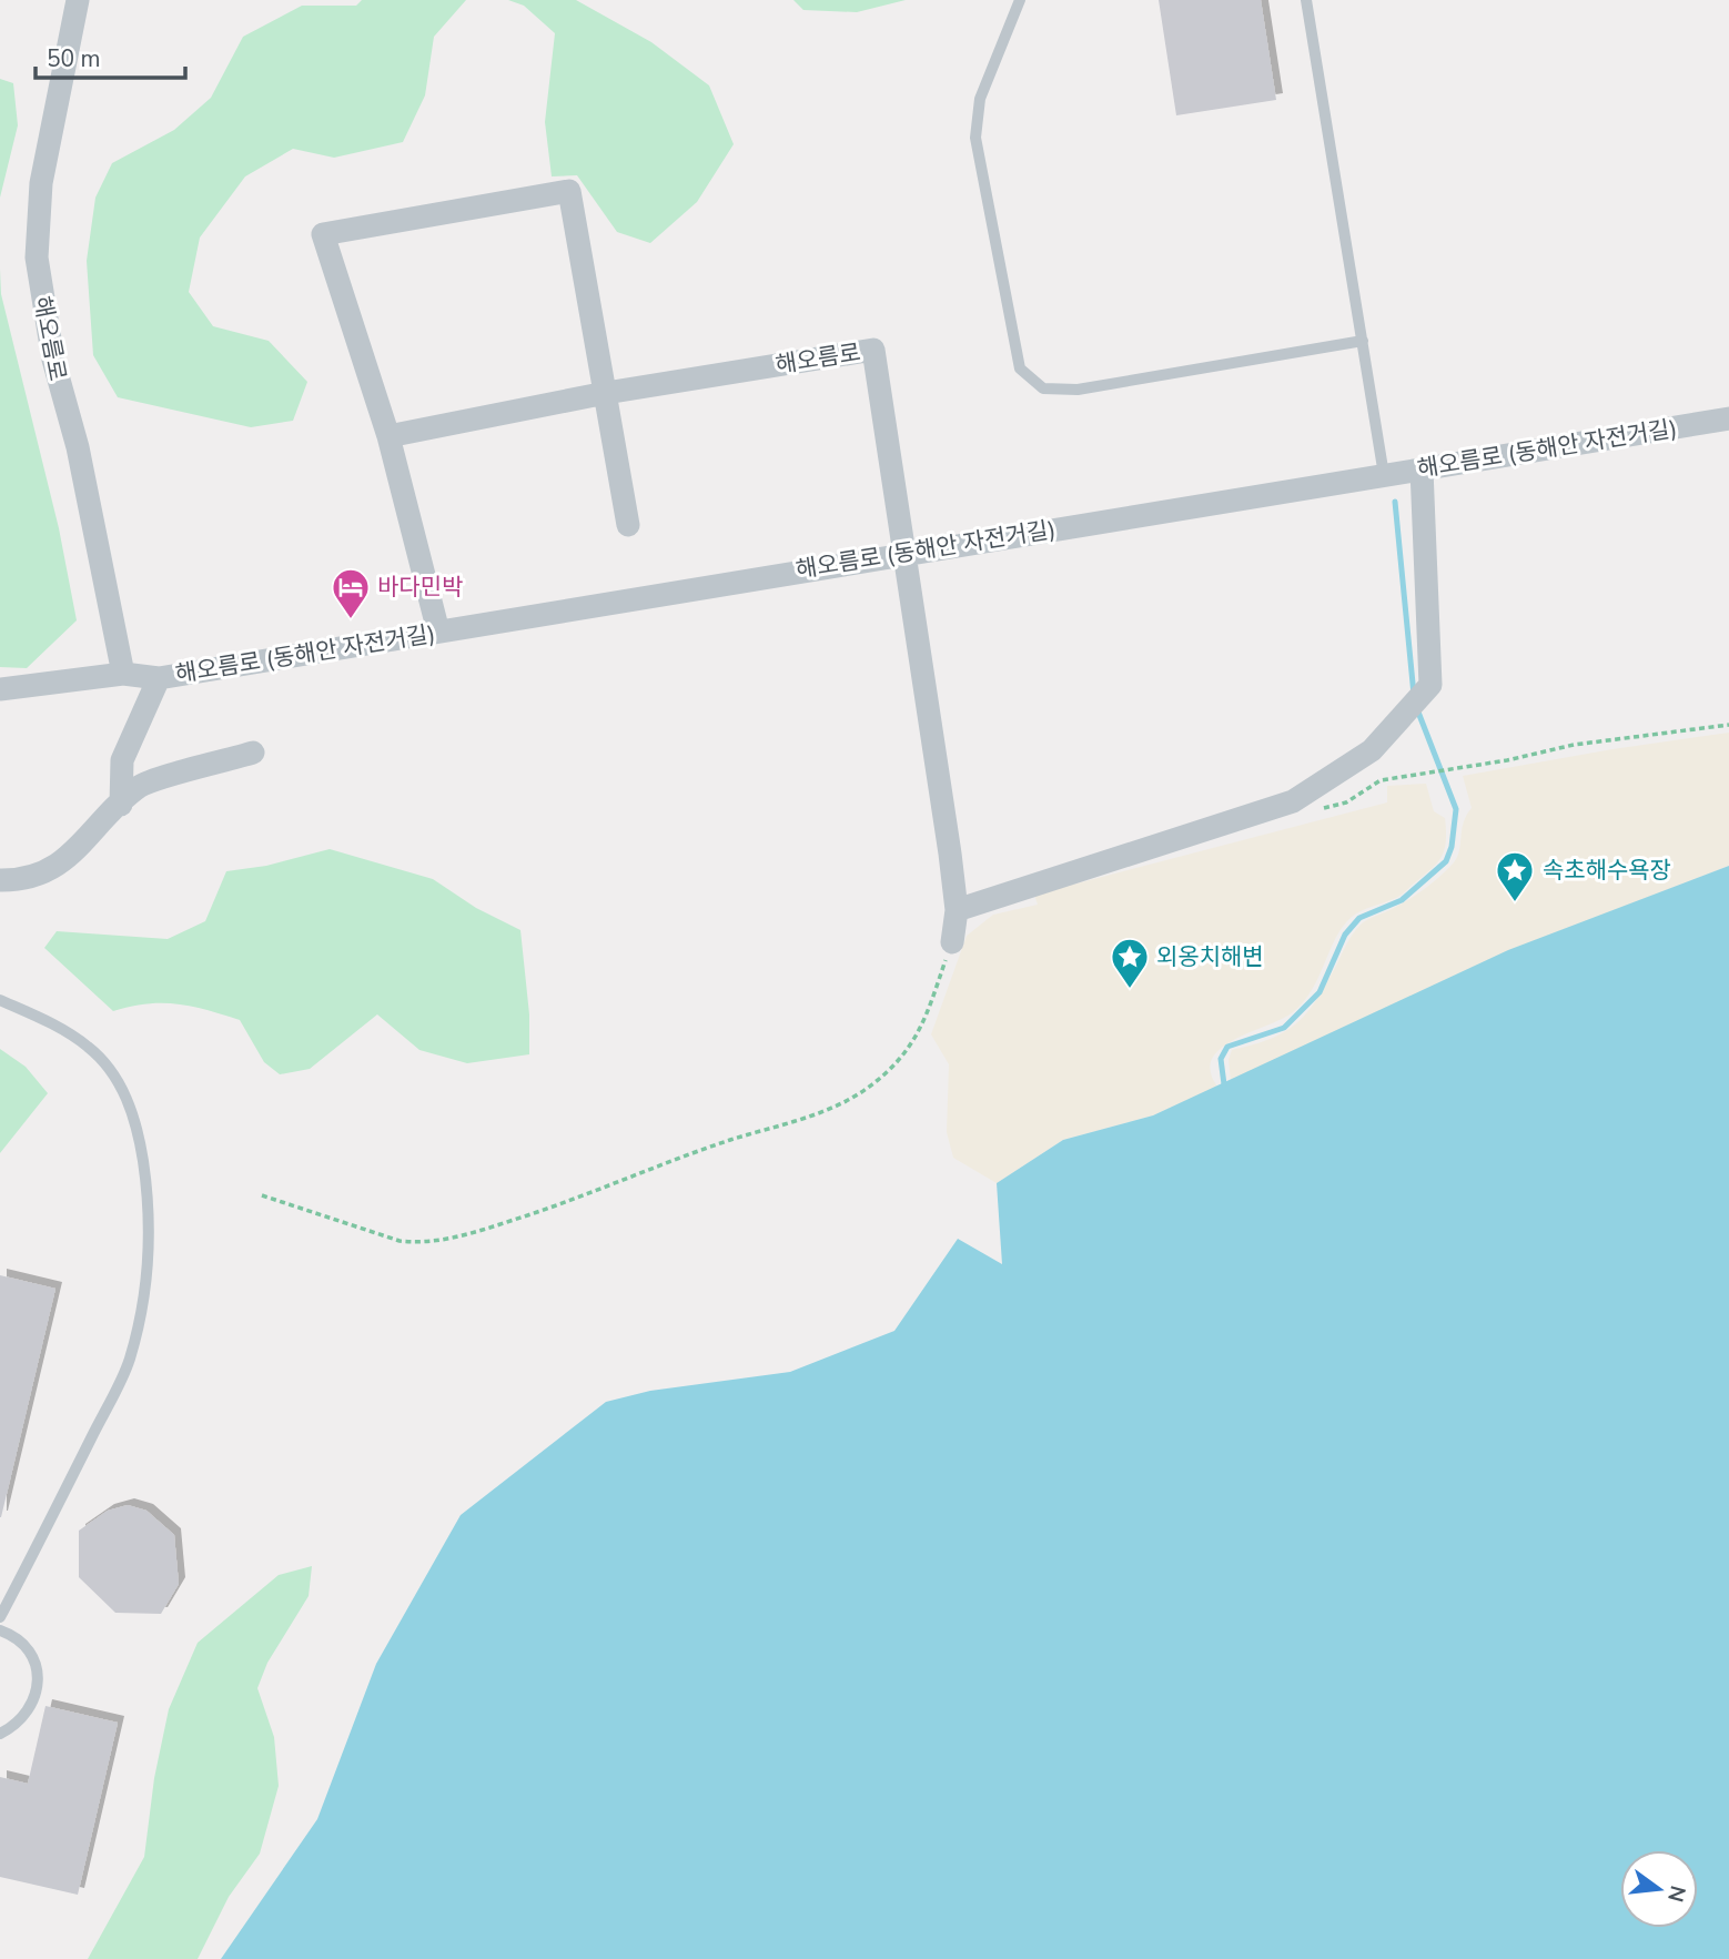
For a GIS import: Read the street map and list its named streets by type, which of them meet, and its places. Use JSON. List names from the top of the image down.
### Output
{
  "streets": {
    "street": ["해오름로", "해오름로 (동해안 자전거길)"]
  },
  "crossings": [
    ["해오름로", "해오름로 (동해안 자전거길)"]
  ],
  "places": {
    "hotel": ["바다민박"],
    "place": ["속초해수욕장", "외옹치해변"]
  },
  "scale_bar": "50 m",
  "north": "right"
}
